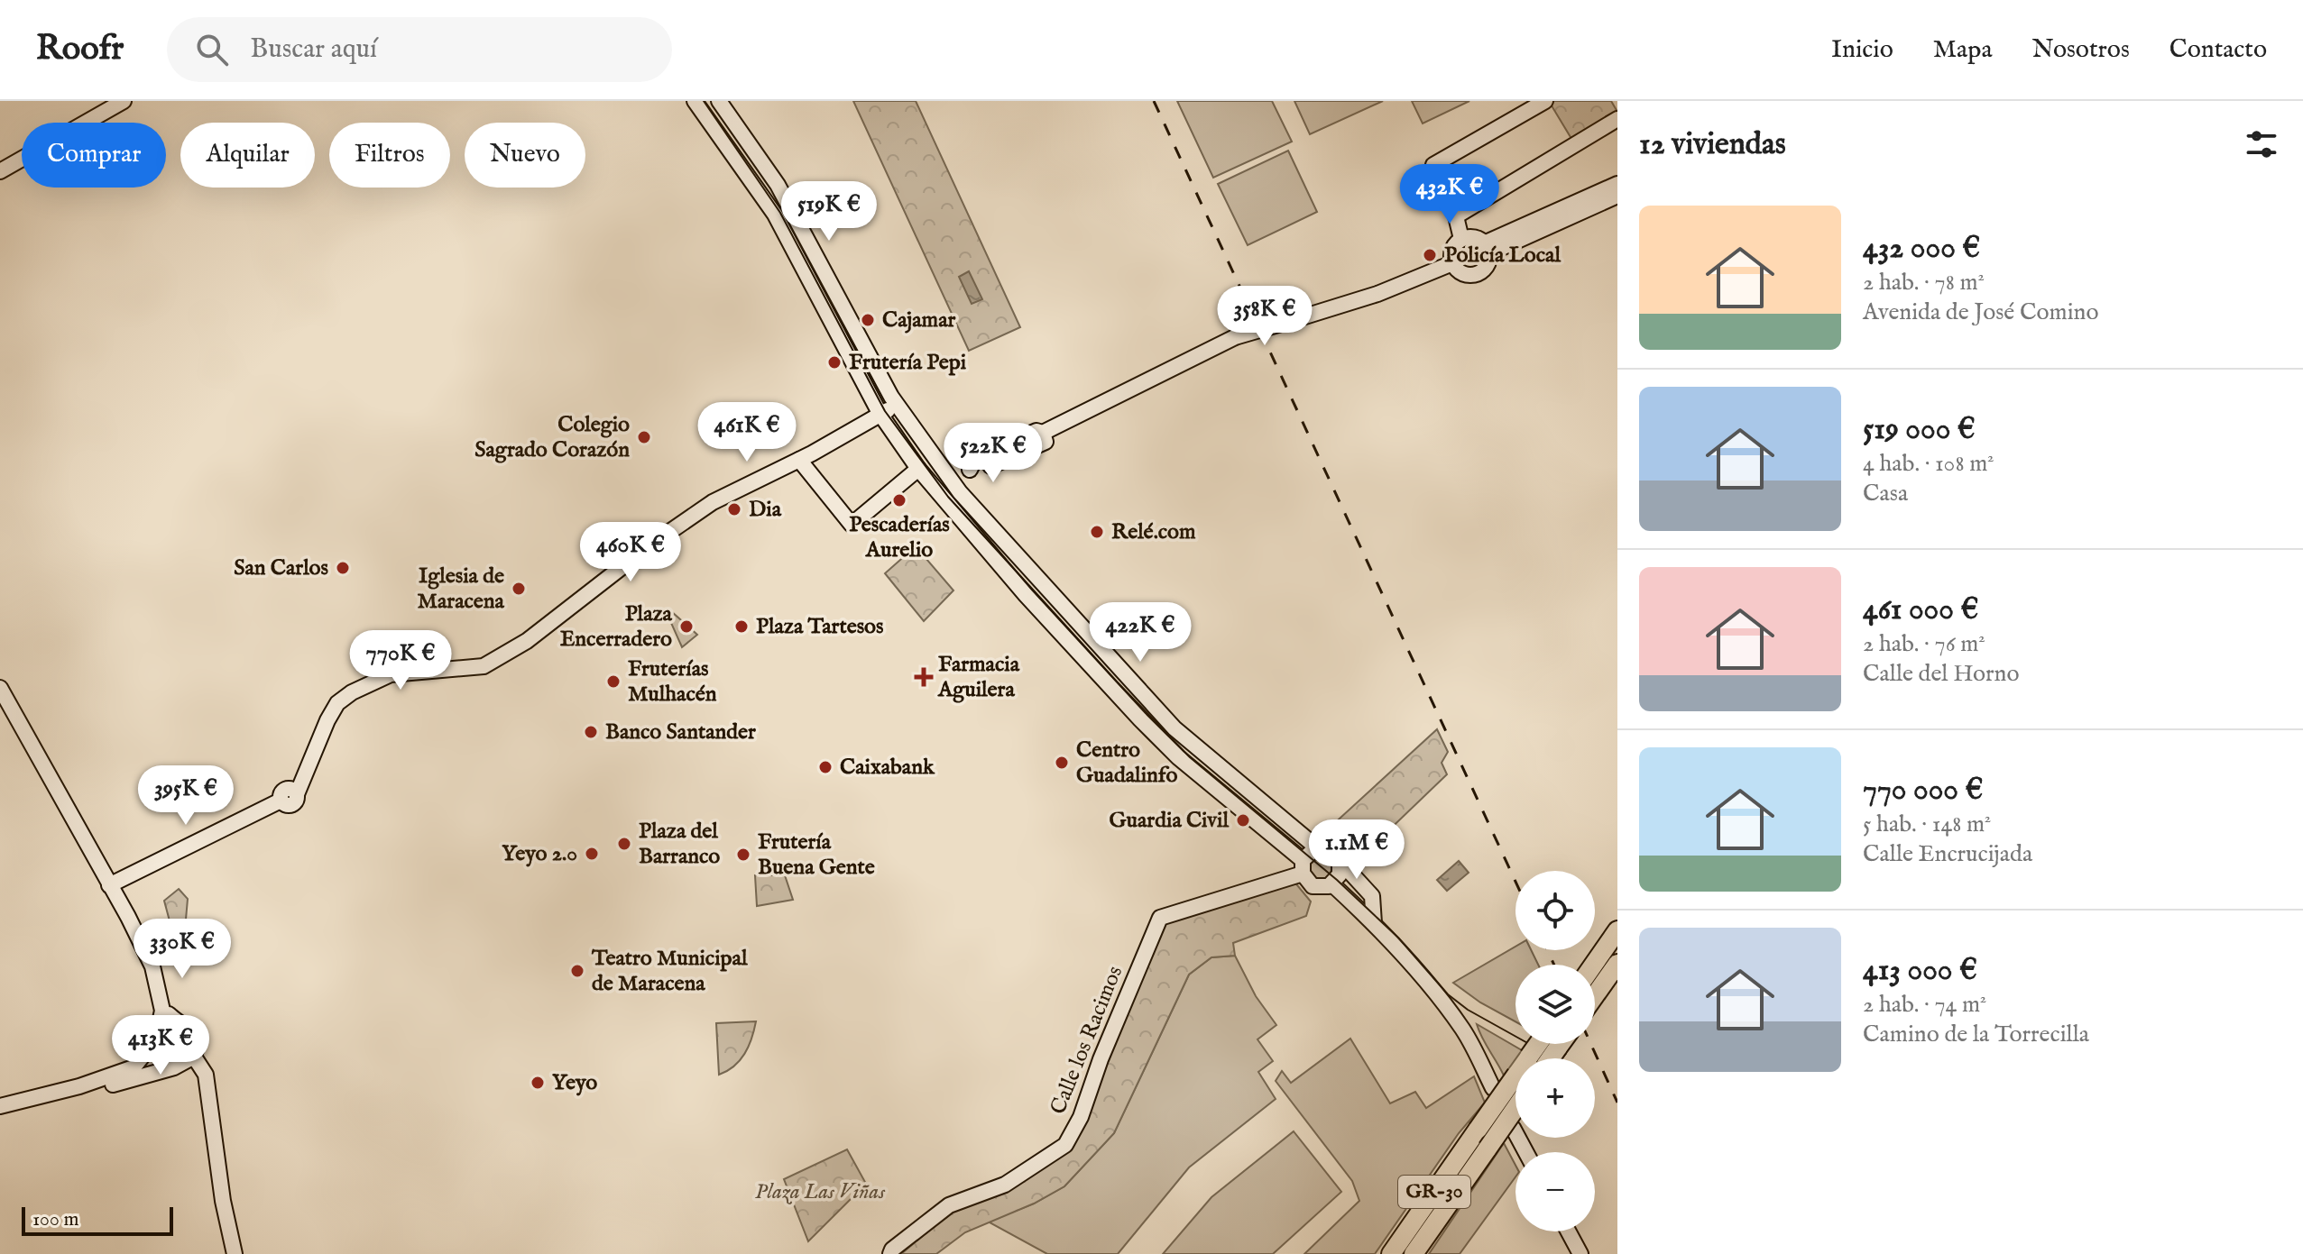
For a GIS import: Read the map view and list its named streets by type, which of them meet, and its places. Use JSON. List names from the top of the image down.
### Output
{
  "streets": {
    "highway": ["GR-30"],
    "street": ["Calle los Racimos"]
  },
  "parks": ["Plaza Las Viñas"],
  "places": {
    "other": [
      "Policía Local",
      "Cajamar",
      "Frutería Pepi",
      "Colegio Sagrado Corazón",
      "Pescaderías Aurelio",
      "Dia",
      "Relé.com",
      "San Carlos",
      "Iglesia de Maracena",
      "Plaza Encerradero",
      "Plaza Tartesos",
      "Fruterías Mulhacén",
      "Banco Santander",
      "Centro Guadalinfo",
      "Caixabank",
      "Guardia Civil",
      "Plaza del Barranco",
      "Yeyo 2.0",
      "Frutería Buena Gente",
      "Teatro Municipal de Maracena",
      "Yeyo"
    ],
    "health": ["Farmacia Aguilera"]
  },
  "scale_bar": "100 m",
  "page": {
    "header": "Roofr",
    "search": "Buscar aquí",
    "nav": [
      "Inicio",
      "Mapa",
      "Nosotros",
      "Contacto"
    ],
    "heading": "12 viviendas",
    "chip": [
      "Comprar",
      "Alquilar",
      "Filtros",
      "Nuevo"
    ],
    "price": [
      "432K €",
      "519K €",
      "358K €",
      "461K €",
      "522K €",
      "460K €",
      "422K €",
      "770K €",
      "395K €",
      "1.1M €",
      "330K €",
      "413K €"
    ],
    "list": [
      {
        "name": "432 000 €",
        "note": "2 hab. · 78 m² · Avenida de José Comino"
      },
      {
        "name": "519 000 €",
        "note": "4 hab. · 108 m² · Casa"
      },
      {
        "name": "461 000 €",
        "note": "2 hab. · 76 m² · Calle del Horno"
      },
      {
        "name": "770 000 €",
        "note": "5 hab. · 148 m² · Calle Encrucijada"
      },
      {
        "name": "413 000 €",
        "note": "2 hab. · 74 m² · Camino de la Torrecilla"
      }
    ],
    "map_buttons": ["+", "−"],
    "scale": "100 m"
  }
}
